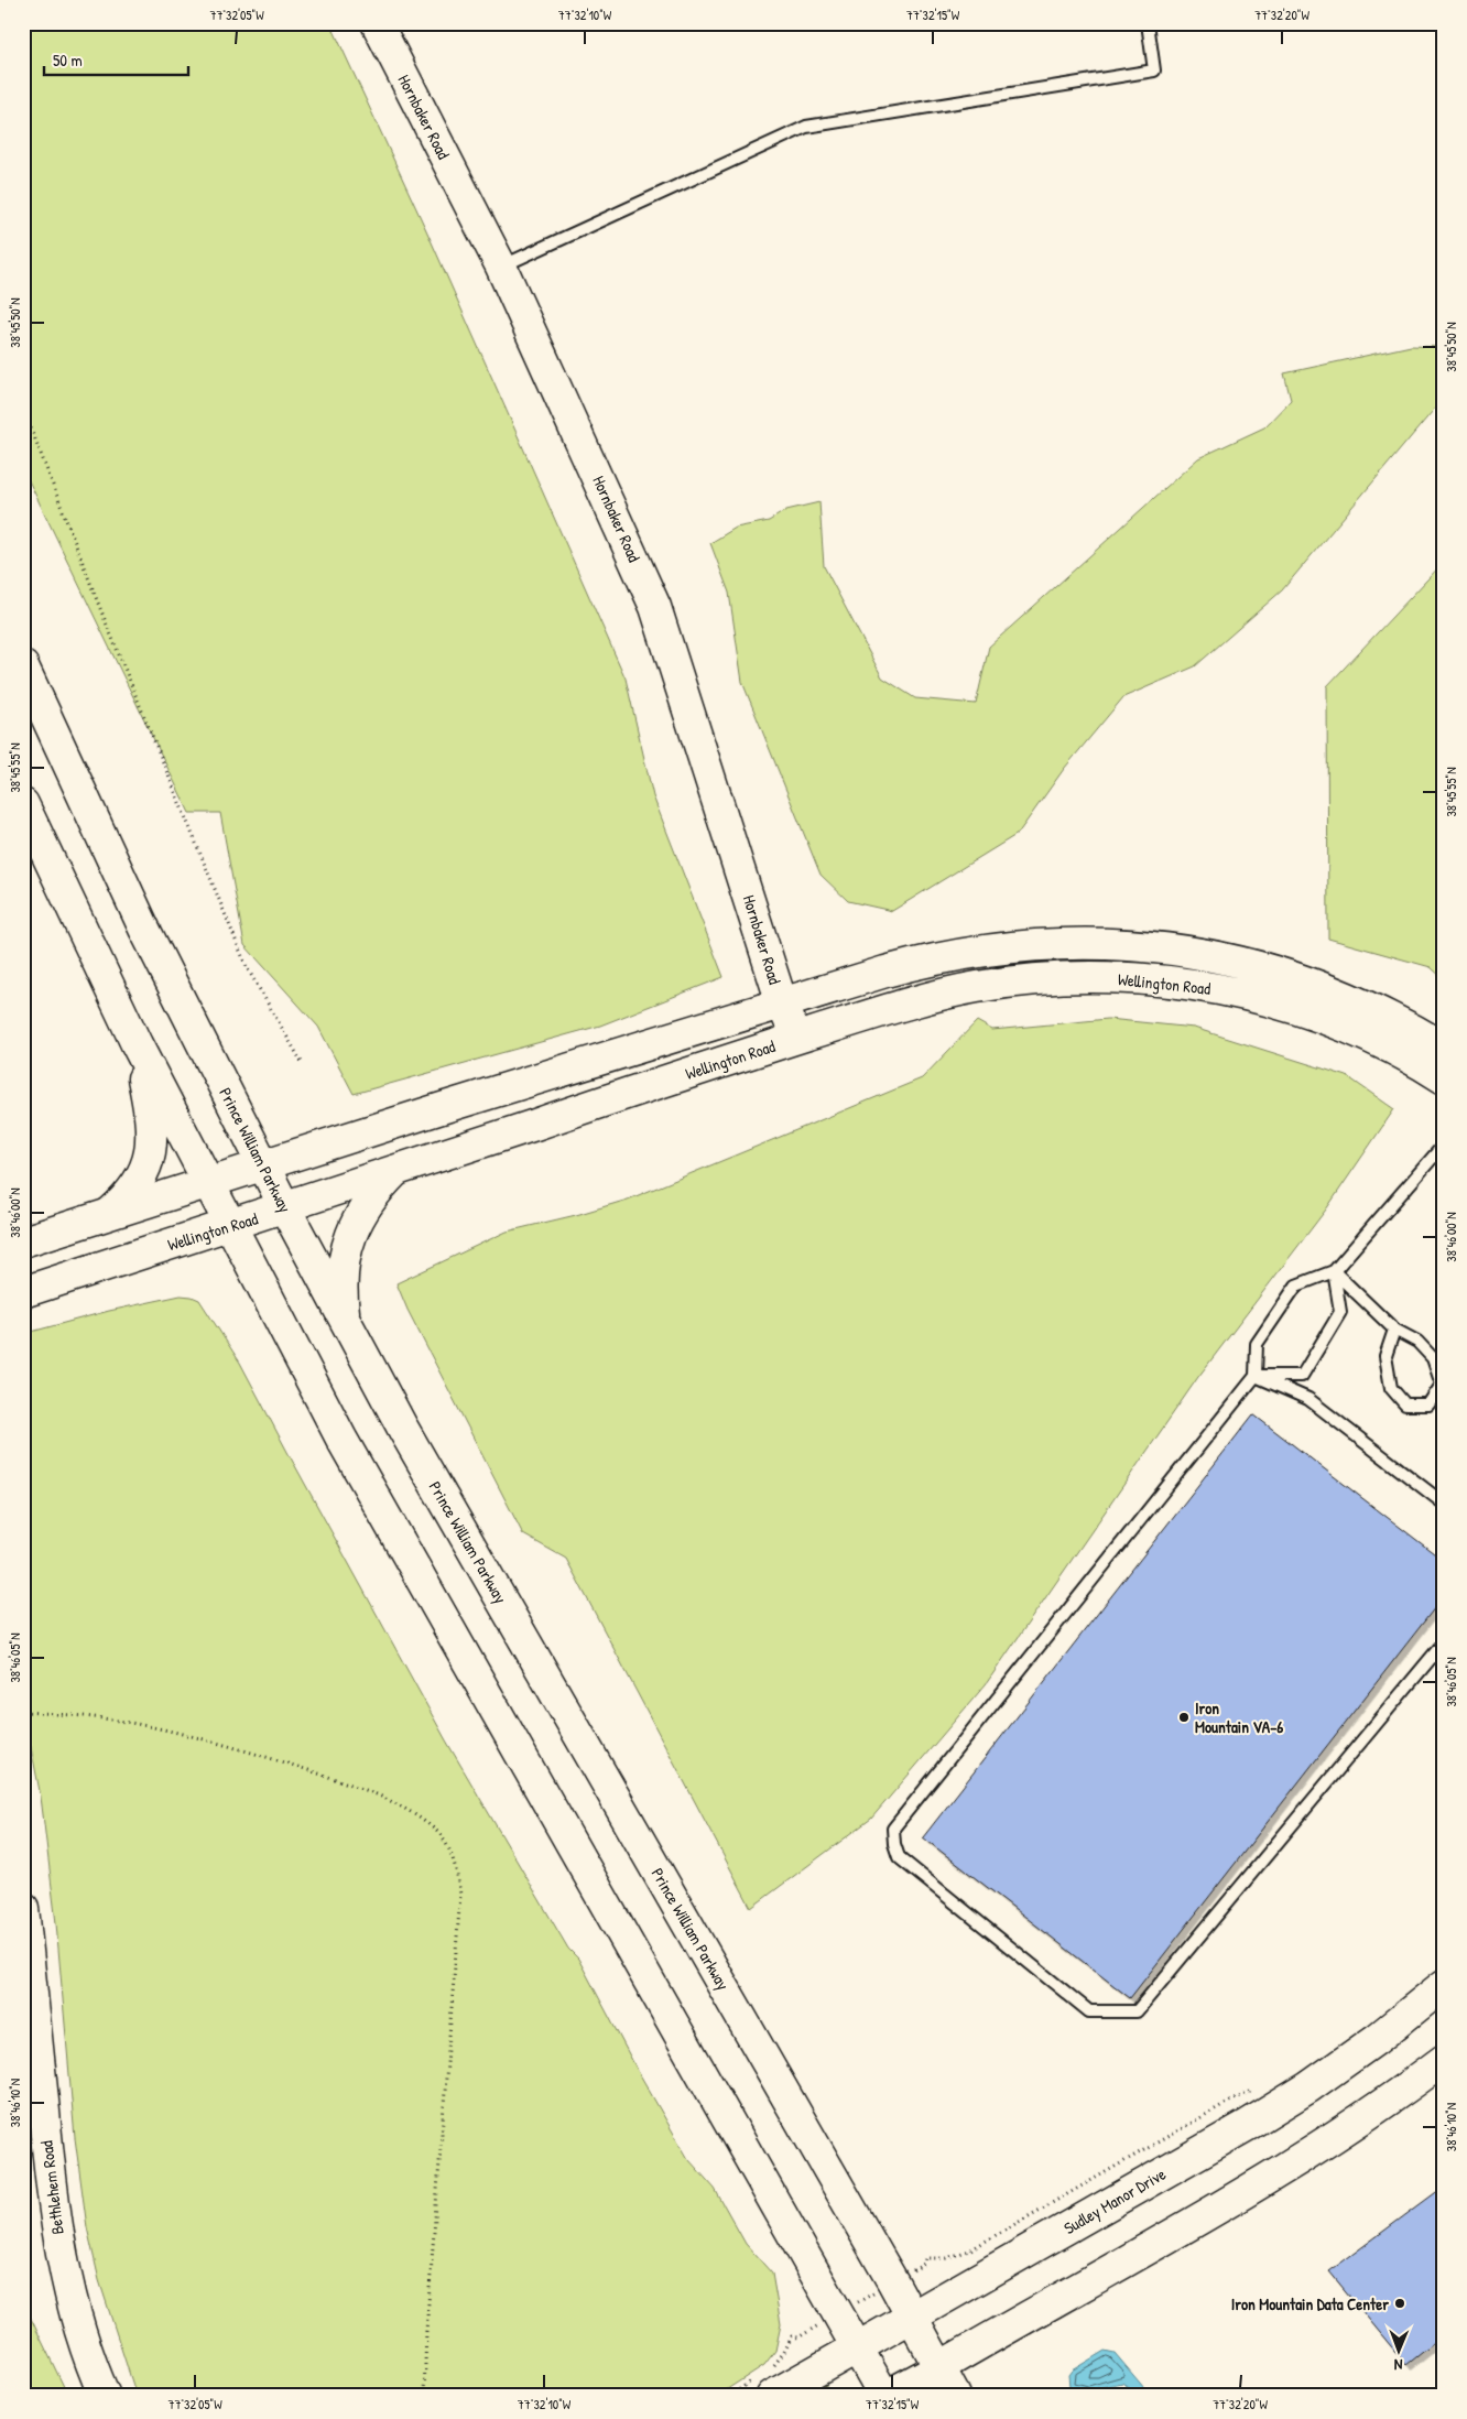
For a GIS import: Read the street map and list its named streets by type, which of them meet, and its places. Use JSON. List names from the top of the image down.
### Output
{
  "streets": {
    "main road": [
      "Hornbaker Road",
      "Wellington Road",
      "Prince William Parkway",
      "Bethlehem Road",
      "Sudley Manor Drive"
    ]
  },
  "crossings": [
    ["Hornbaker Road", "Wellington Road"],
    ["Wellington Road", "Prince William Parkway"],
    ["Prince William Parkway", "Sudley Manor Drive"]
  ],
  "places": ["Iron Mountain VA-6", "Iron Mountain Data Center"],
  "scale_bar": "50 m",
  "north": "bottom",
  "coordinates": [
    "77°32'05\"W",
    "77°32'10\"W",
    "77°32'15\"W",
    "77°32'20\"W",
    "38°45'50\"N",
    "38°45'55\"N",
    "38°46'00\"N",
    "38°46'05\"N",
    "38°46'10\"N"
  ]
}
